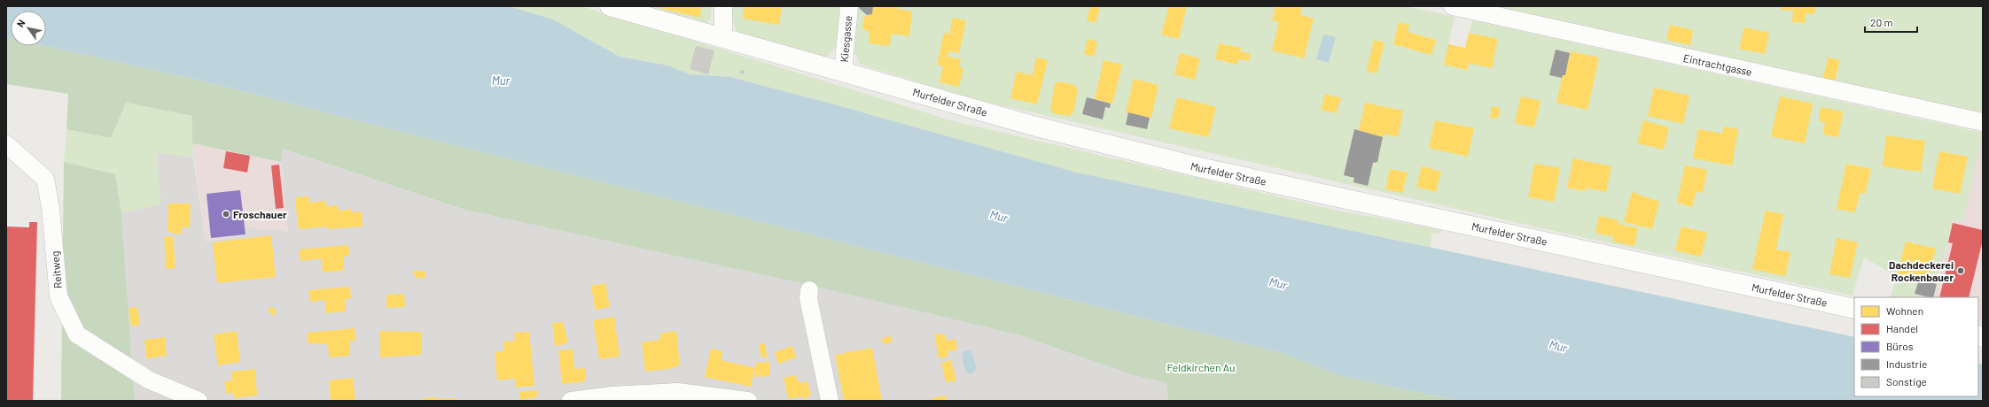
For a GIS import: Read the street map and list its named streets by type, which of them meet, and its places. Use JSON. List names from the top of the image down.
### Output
{
  "streets": {
    "street": [
      "Kiesgasse",
      "Eintrachtgasse",
      "Murfelder Straße",
      "Reitweg"
    ]
  },
  "crossings": [
    ["Kiesgasse", "Murfelder Straße"]
  ],
  "water": ["Mur"],
  "parks": ["Feldkirchen Au"],
  "places": ["Froschauer", "Dachdeckerei Rockenbauer"],
  "legend": [
    "Wohnen",
    "Handel",
    "Büros",
    "Industrie",
    "Sonstige"
  ],
  "scale_bar": "20 m",
  "north": "top left"
}
